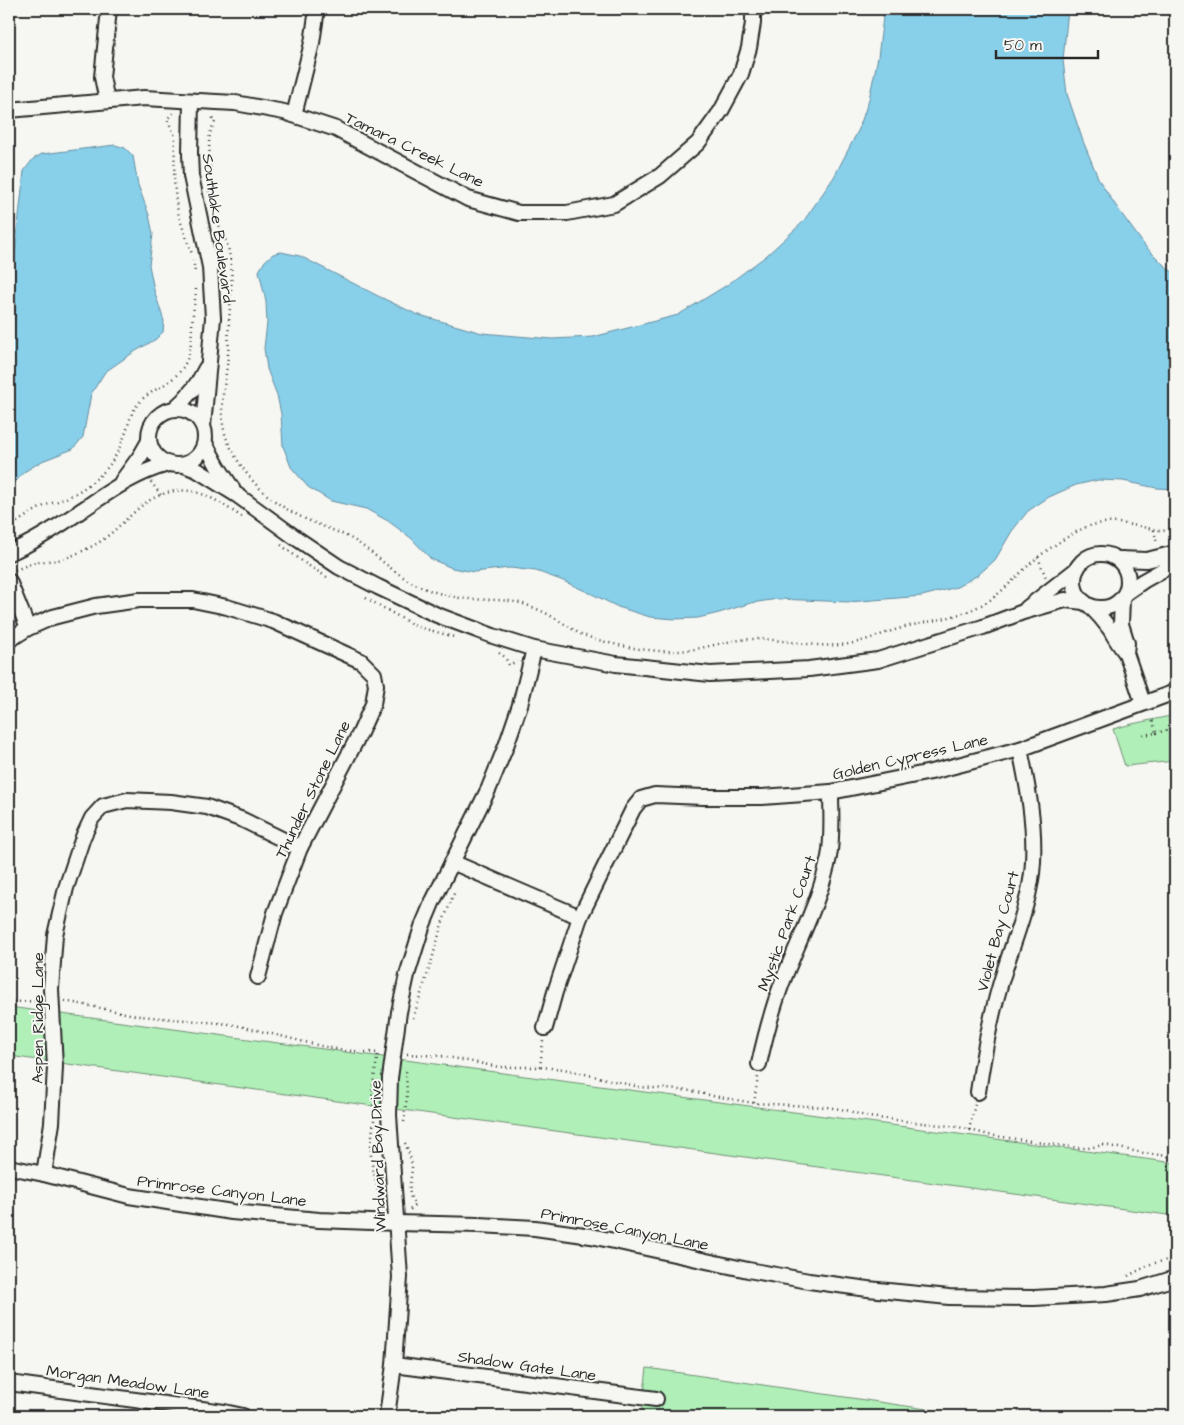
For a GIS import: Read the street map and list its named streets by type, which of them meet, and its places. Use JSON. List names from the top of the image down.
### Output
{
  "streets": {
    "street": [
      "Tamara Creek Lane",
      "Southlake Boulevard",
      "Golden Cypress Lane",
      "Thunder Stone Lane",
      "Mystic Park Court",
      "Violet Bay Court",
      "Aspen Ridge Lane",
      "Windward Bay Drive",
      "Primrose Canyon Lane",
      "Shadow Gate Lane",
      "Morgan Meadow Lane"
    ]
  },
  "crossings": [
    ["Tamara Creek Lane", "Southlake Boulevard"],
    ["Golden Cypress Lane", "Mystic Park Court"],
    ["Golden Cypress Lane", "Violet Bay Court"],
    ["Thunder Stone Lane", "Aspen Ridge Lane"],
    ["Aspen Ridge Lane", "Primrose Canyon Lane"],
    ["Windward Bay Drive", "Primrose Canyon Lane"],
    ["Windward Bay Drive", "Shadow Gate Lane"]
  ],
  "scale_bar": "50 m"
}
